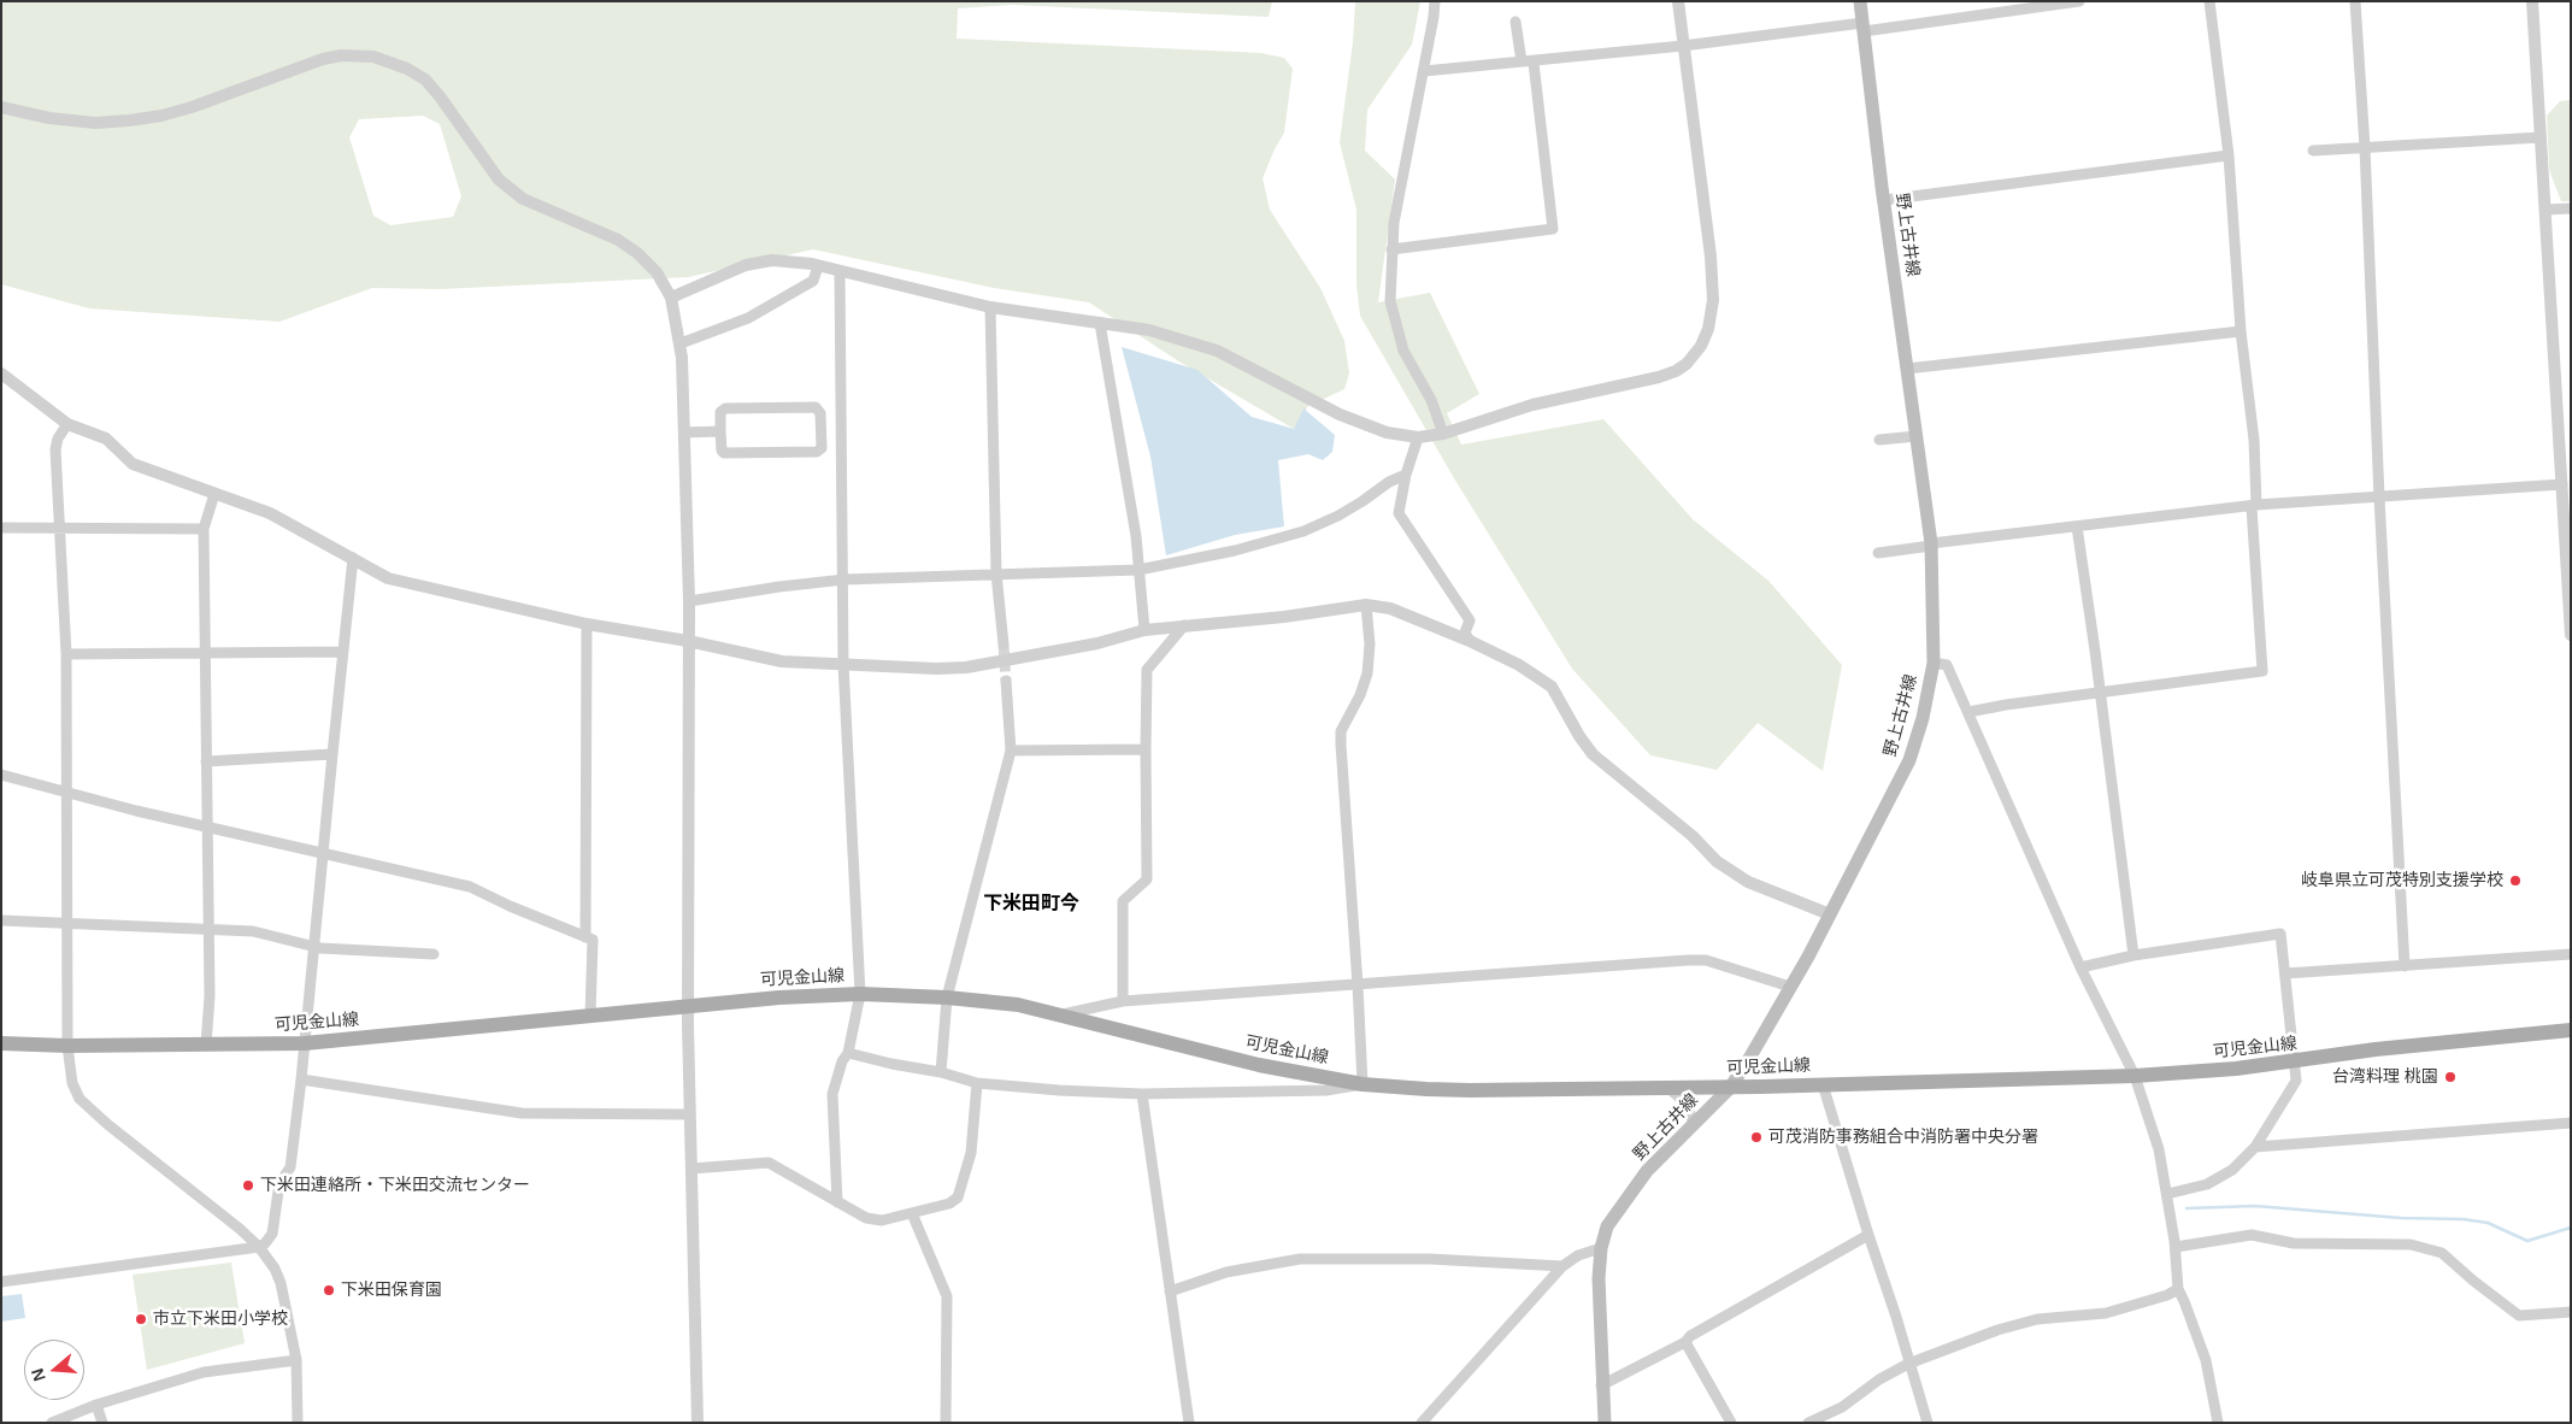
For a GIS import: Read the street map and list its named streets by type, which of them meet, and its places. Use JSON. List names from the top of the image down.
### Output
{
  "streets": {
    "main road": ["野上古井線", "可児金山線"]
  },
  "crossings": [
    ["野上古井線", "可児金山線"]
  ],
  "districts": ["下米田町今"],
  "places": [
    "岐阜県立可茂特別支援学校",
    "台湾料理 桃園",
    "可茂消防事務組合中消防署中央分署",
    "下米田連絡所・下米田交流センター",
    "下米田保育園",
    "市立下米田小学校"
  ],
  "north": "left"
}
